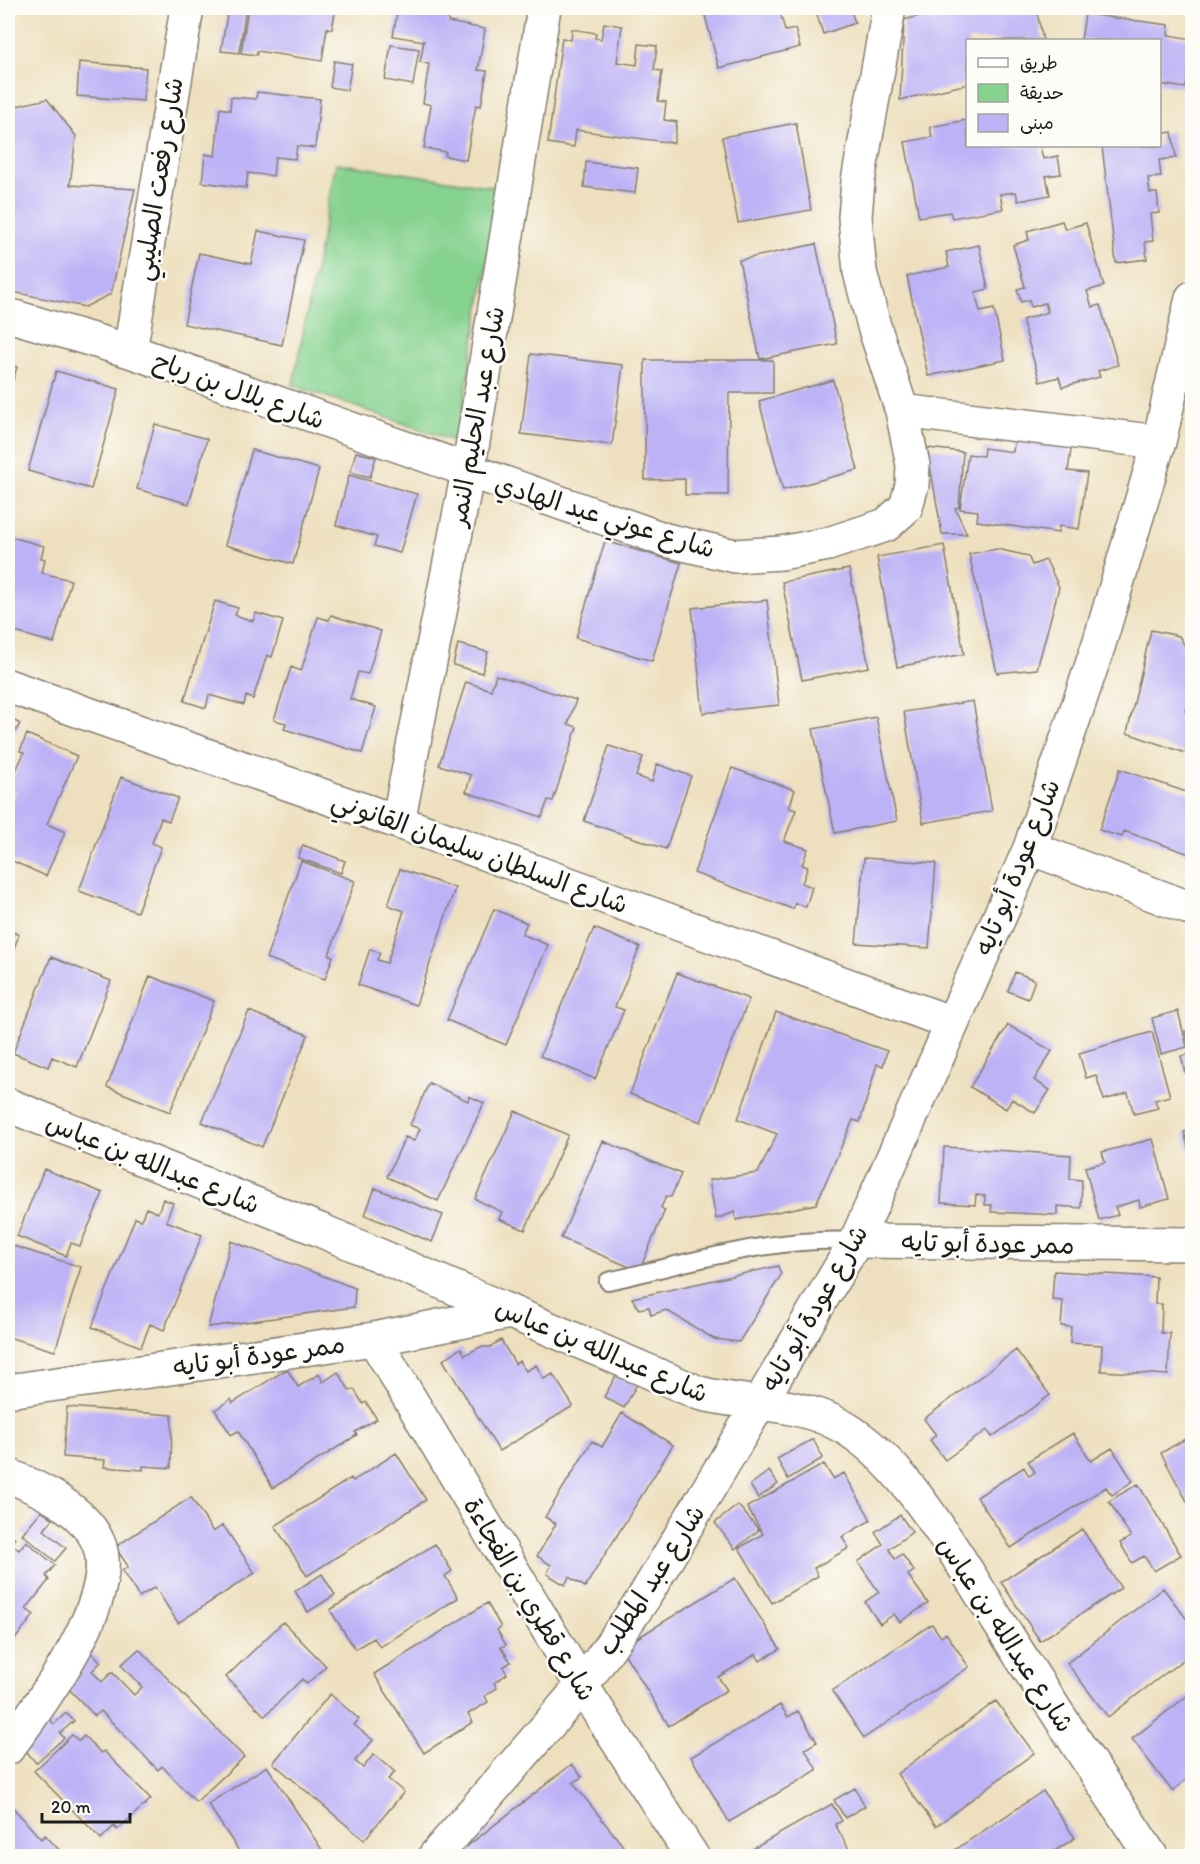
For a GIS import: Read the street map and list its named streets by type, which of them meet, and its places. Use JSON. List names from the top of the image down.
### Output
{
  "streets": {
    "street": [
      "شارع رفعت الصليبي",
      "شارع بلال بن رباح",
      "شارع عبد الحليم النمر",
      "شارع عوني عبد الهادي",
      "شارع السلطان سليمان القانوني",
      "شارع عودة أبو تايه",
      "شارع عبدالله بن عباس",
      "ممر عودة أبو تايه",
      "شارع عبد المطلب",
      "شارع قطري بن الفجاءة"
    ]
  },
  "crossings": [
    ["شارع رفعت الصليبي", "شارع بلال بن رباح"],
    ["شارع بلال بن رباح", "شارع عبد الحليم النمر"],
    ["شارع بلال بن رباح", "شارع عوني عبد الهادي"],
    ["شارع عبد الحليم النمر", "شارع عوني عبد الهادي"],
    ["شارع عبد الحليم النمر", "شارع السلطان سليمان القانوني"],
    ["شارع السلطان سليمان القانوني", "شارع عودة أبو تايه"],
    ["شارع عودة أبو تايه", "شارع عبدالله بن عباس"],
    ["شارع عودة أبو تايه", "ممر عودة أبو تايه"],
    ["شارع عودة أبو تايه", "شارع عبد المطلب"],
    ["شارع عبدالله بن عباس", "ممر عودة أبو تايه"],
    ["شارع عبدالله بن عباس", "شارع عبد المطلب"],
    ["ممر عودة أبو تايه", "شارع قطري بن الفجاءة"],
    ["شارع عبد المطلب", "شارع قطري بن الفجاءة"]
  ],
  "legend": ["طريق", "حديقة", "مبنى"],
  "scale_bar": "20 m"
}
